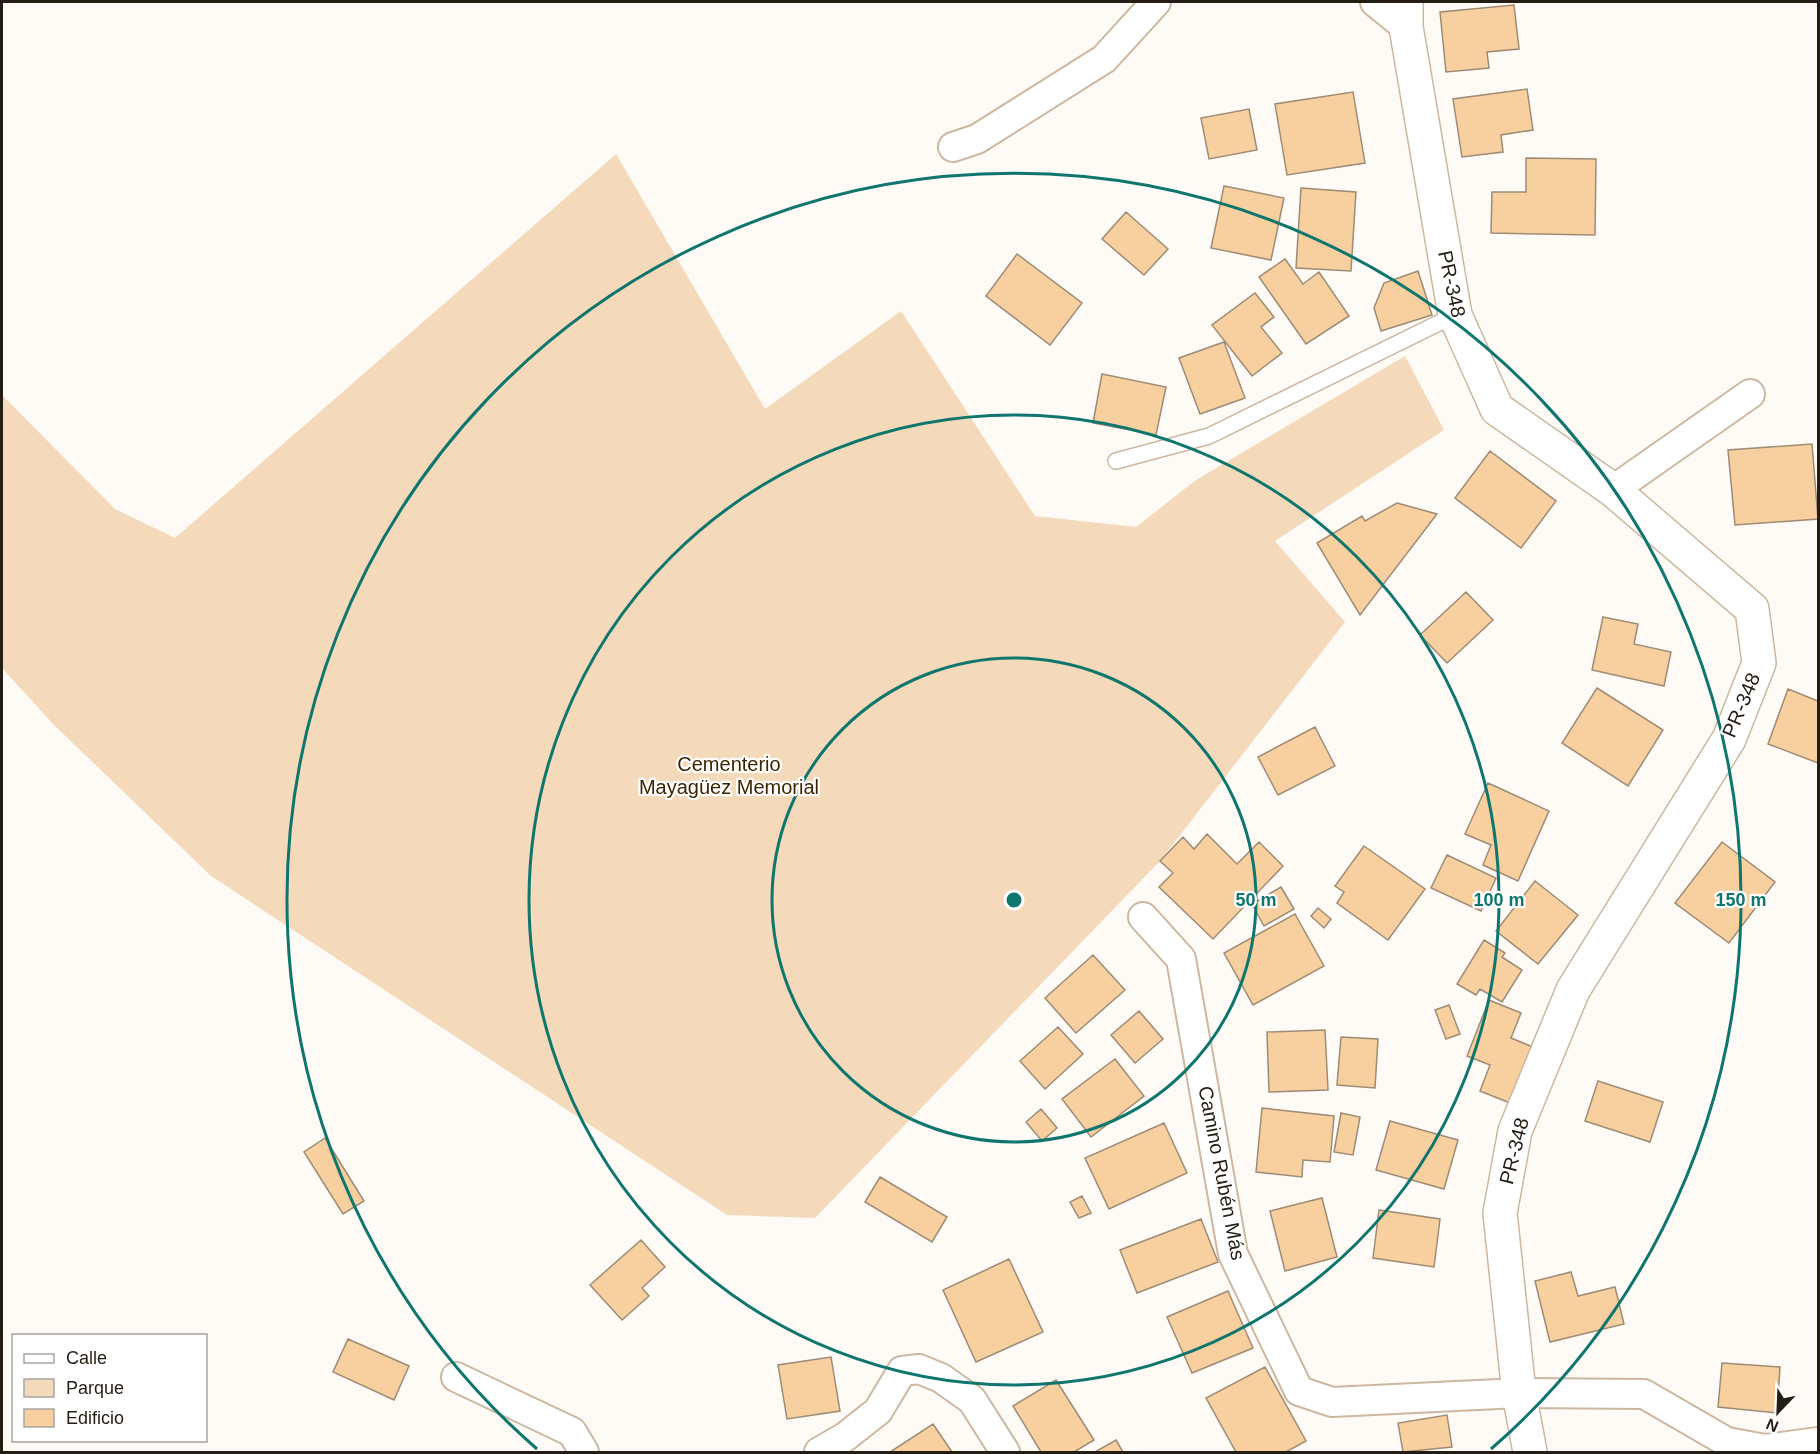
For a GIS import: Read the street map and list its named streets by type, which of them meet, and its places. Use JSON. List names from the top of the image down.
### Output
{
  "streets": {
    "street": ["PR-348", "Camino Rubén Más"]
  },
  "crossings": [
    ["PR-348", "Camino Rubén Más"]
  ],
  "parks": ["Cementerio Mayagüez Memorial"],
  "legend": ["Calle", "Parque", "Edificio"],
  "north": "bottom left",
  "rings": ["50 m", "100 m", "150 m"]
}
